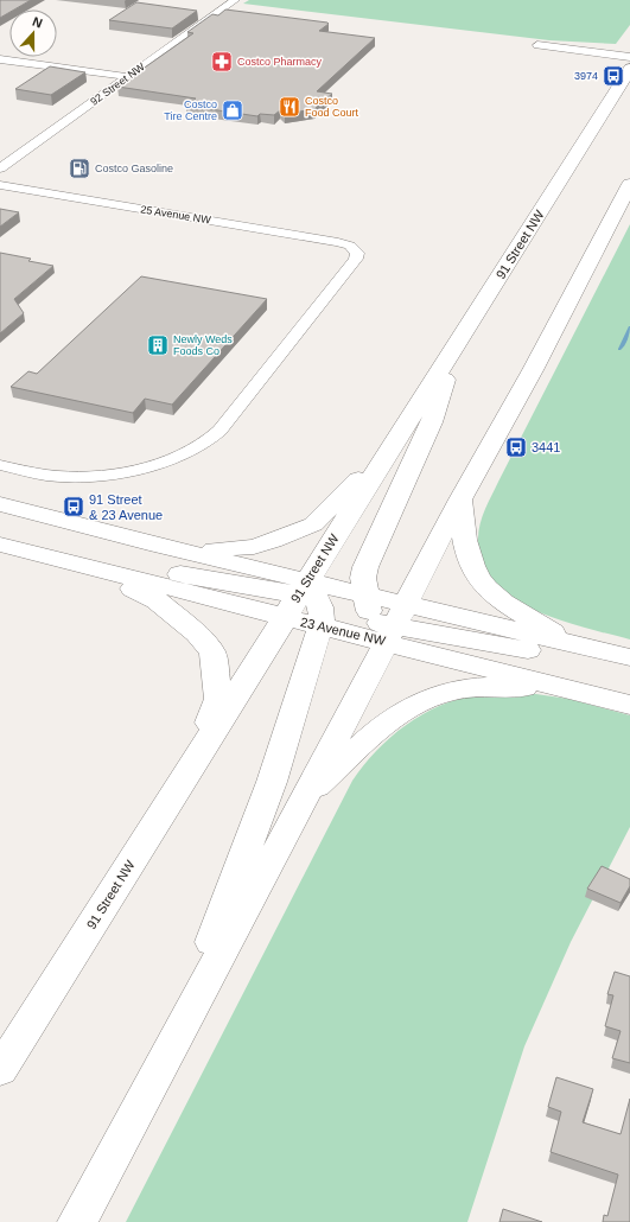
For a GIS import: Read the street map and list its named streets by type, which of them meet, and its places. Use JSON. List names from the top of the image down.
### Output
{
  "streets": {
    "main road": ["91 Street NW", "23 Avenue NW"],
    "street": ["92 Street NW", "25 Avenue NW"]
  },
  "crossings": [
    ["91 Street NW", "23 Avenue NW"]
  ],
  "places": {
    "pharmacy": ["Costco Pharmacy"],
    "bus stop": ["3974", "3441", "91 Street & 23 Avenue"],
    "restaurant": ["Costco Food Court"],
    "shop": ["Costco Tire Centre"],
    "fuel station": ["Costco Gasoline"],
    "building": ["Newly Weds Foods Co"]
  },
  "north": "top"
}
